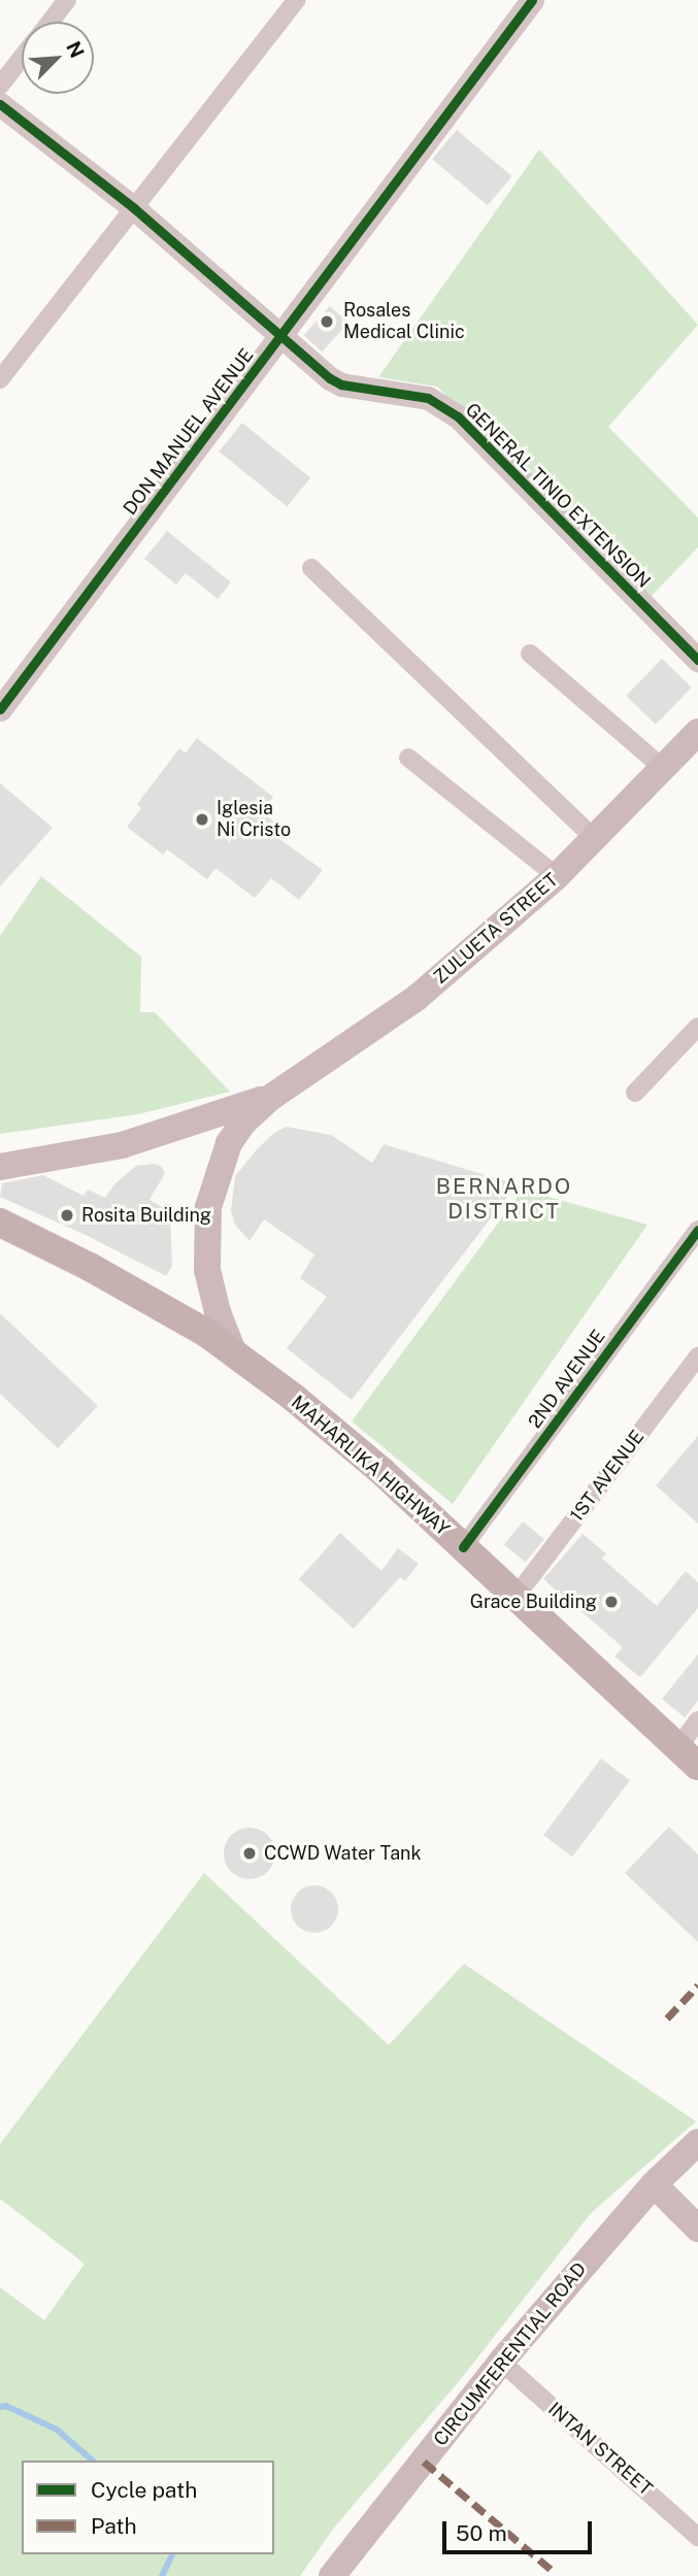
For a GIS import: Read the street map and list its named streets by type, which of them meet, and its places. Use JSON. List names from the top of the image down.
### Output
{
  "streets": {
    "main road": ["ZULUETA STREET", "MAHARLIKA HIGHWAY", "CIRCUMFERENTIAL ROAD"],
    "street": [
      "DON MANUEL AVENUE",
      "GENERAL TINIO EXTENSION",
      "2ND AVENUE",
      "1ST AVENUE",
      "INTAN STREET"
    ]
  },
  "crossings": [
    ["DON MANUEL AVENUE", "GENERAL TINIO EXTENSION"],
    ["ZULUETA STREET", "MAHARLIKA HIGHWAY"],
    ["2ND AVENUE", "MAHARLIKA HIGHWAY"],
    ["MAHARLIKA HIGHWAY", "1ST AVENUE"],
    ["CIRCUMFERENTIAL ROAD", "INTAN STREET"]
  ],
  "districts": ["BERNARDO DISTRICT"],
  "places": [
    "Rosales Medical Clinic",
    "Iglesia Ni Cristo",
    "Rosita Building",
    "Grace Building",
    "CCWD Water Tank"
  ],
  "legend": ["Cycle path", "Path"],
  "scale_bar": "50 m",
  "north": "top right"
}
